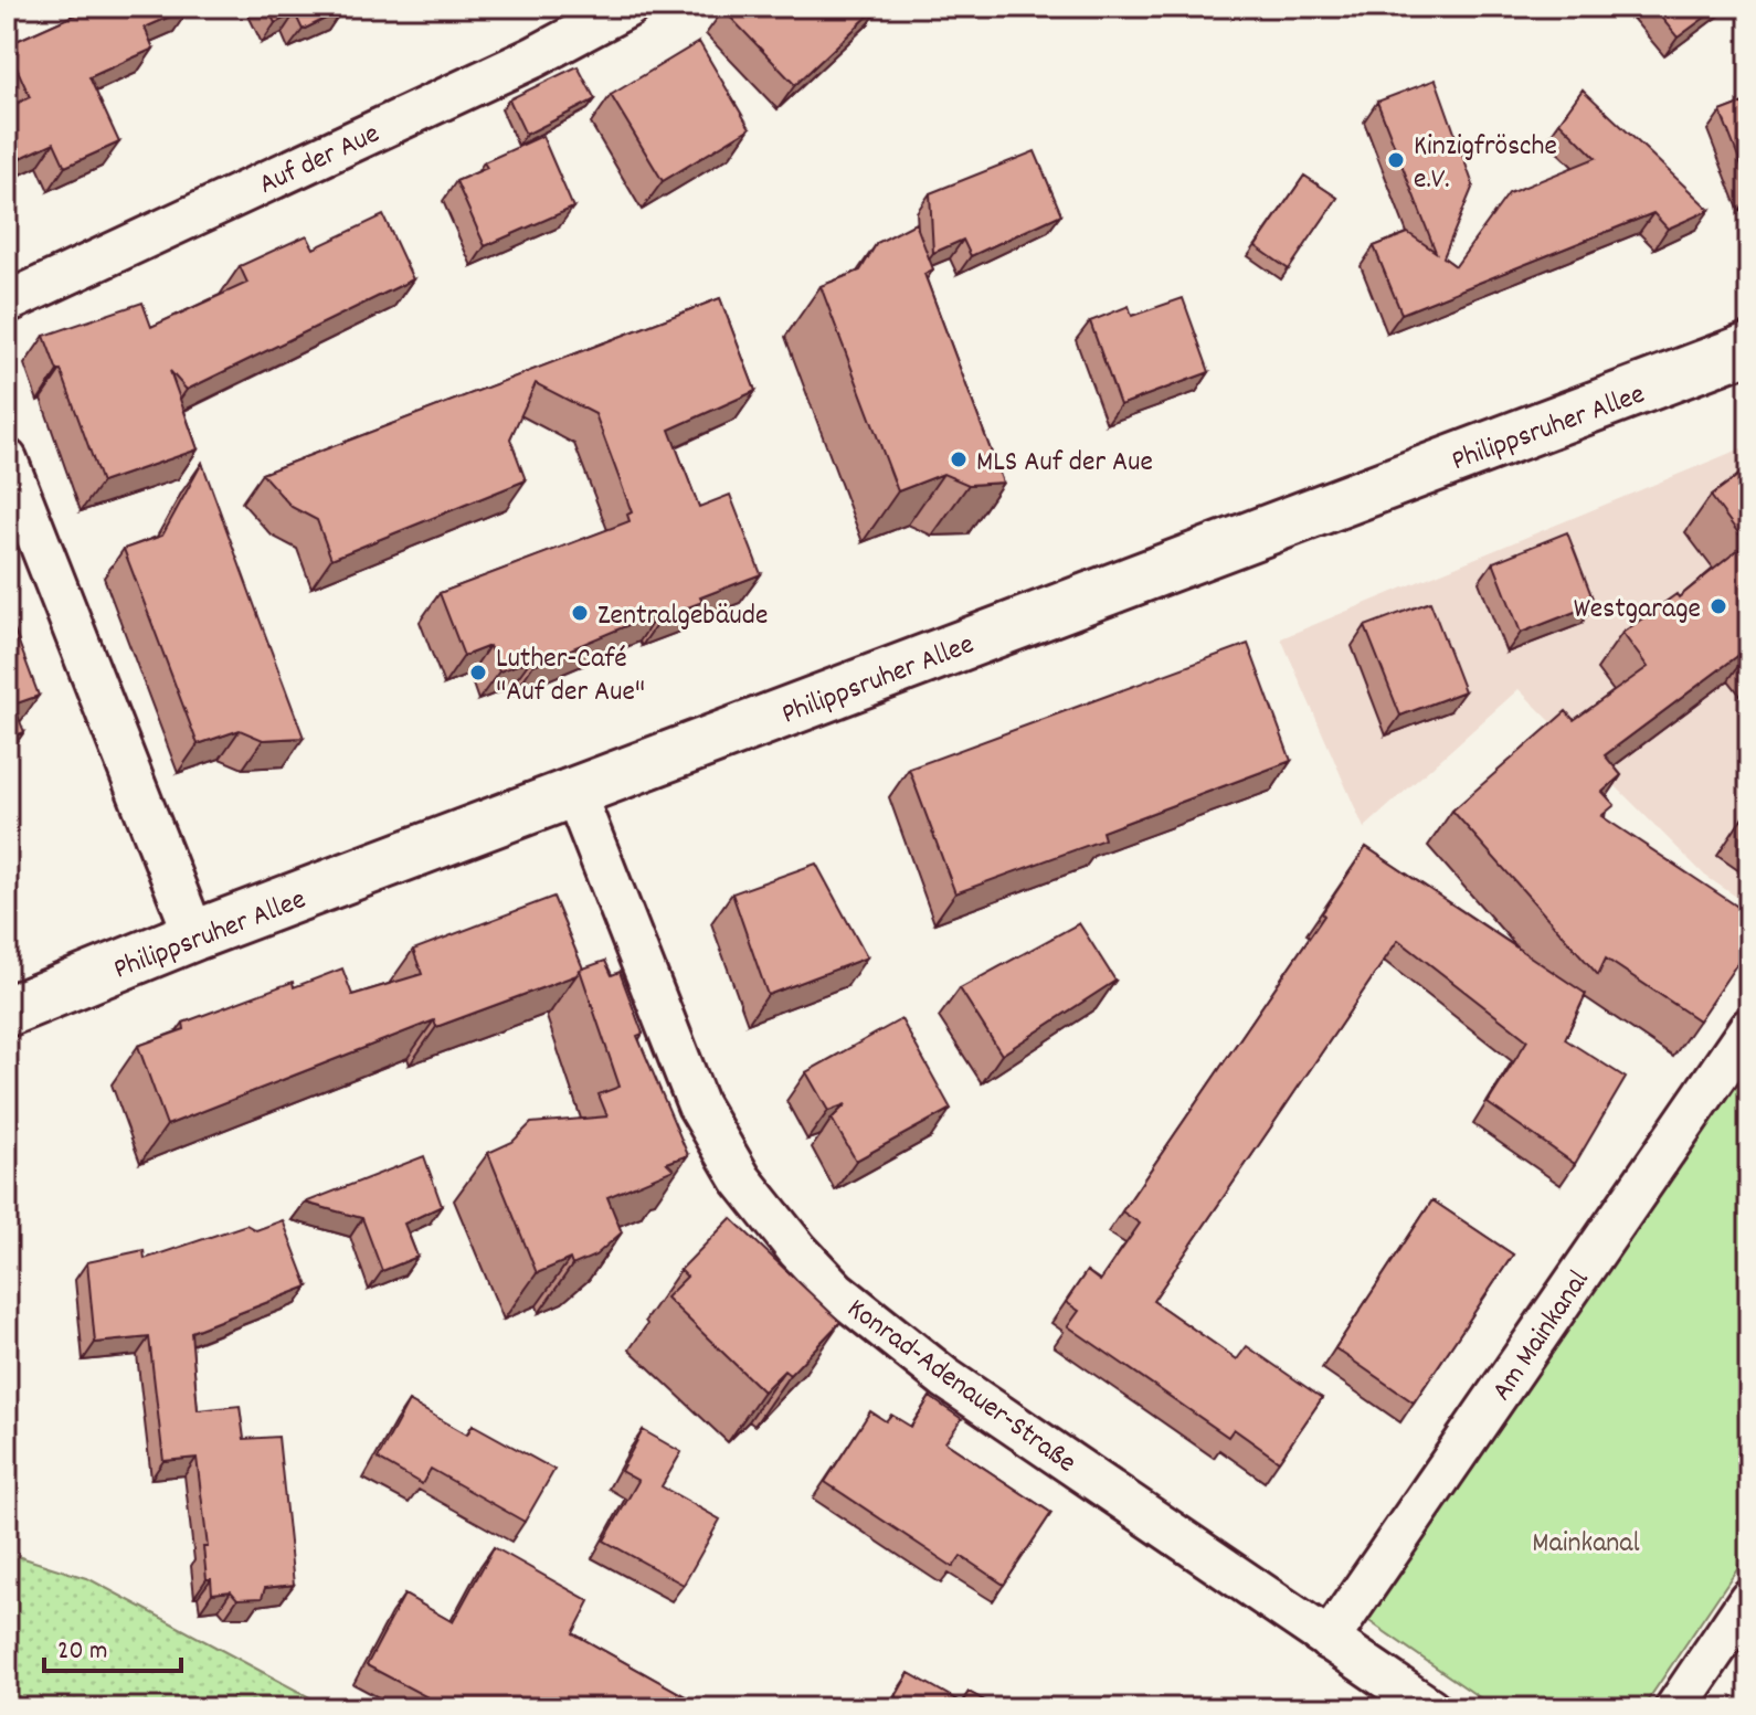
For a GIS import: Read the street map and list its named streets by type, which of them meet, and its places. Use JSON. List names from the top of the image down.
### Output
{
  "streets": {
    "main road": ["Philippsruher Allee"],
    "street": ["Auf der Aue", "Am Mainkanal", "Konrad-Adenauer-Straße"]
  },
  "crossings": [
    ["Philippsruher Allee", "Konrad-Adenauer-Straße"],
    ["Am Mainkanal", "Konrad-Adenauer-Straße"]
  ],
  "parks": ["Mainkanal"],
  "places": [
    "Kinzigfrösche e.V.",
    "MLS Auf der Aue",
    "Westgarage",
    "Zentralgebäude",
    "Luther-Café \"Auf der Aue\""
  ],
  "scale_bar": "20 m"
}
